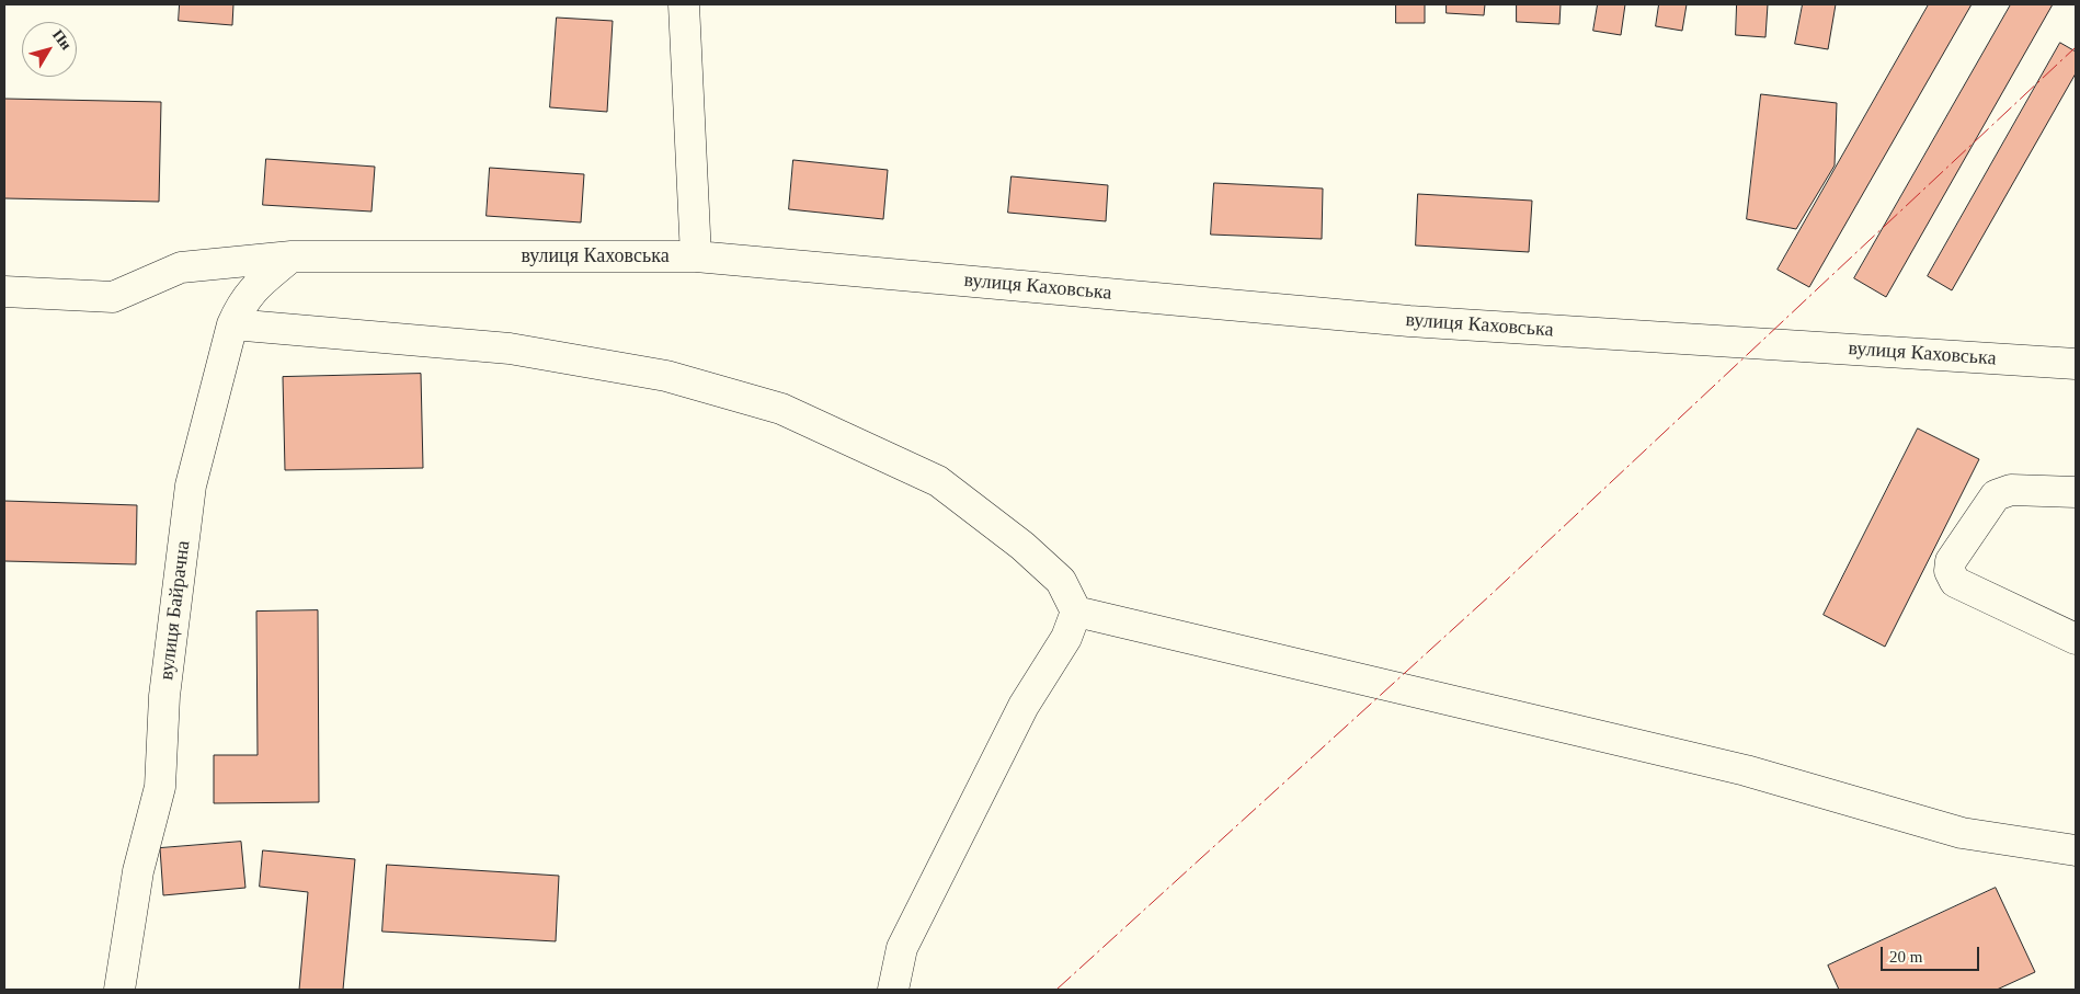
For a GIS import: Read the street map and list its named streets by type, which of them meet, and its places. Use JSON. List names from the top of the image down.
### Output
{
  "streets": {
    "street": ["вулиця Каховська", "вулиця Байрачна"]
  },
  "crossings": [
    ["вулиця Каховська", "вулиця Байрачна"]
  ],
  "scale_bar": "20 m",
  "north": "top right"
}
